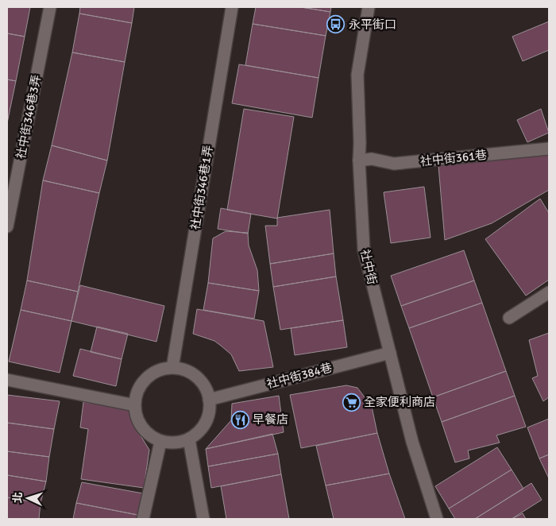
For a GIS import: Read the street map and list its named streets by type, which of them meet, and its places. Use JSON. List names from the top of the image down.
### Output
{
  "streets": {
    "street": [
      "社中街346巷3弄",
      "社中街361巷",
      "社中街346巷1弄",
      "社中街",
      "社中街384巷"
    ]
  },
  "crossings": [
    ["社中街361巷", "社中街"],
    ["社中街346巷1弄", "社中街384巷"],
    ["社中街", "社中街384巷"]
  ],
  "places": {
    "bus stop": ["永平街口"],
    "supermarket": ["全家便利商店"],
    "restaurant": ["早餐店"]
  },
  "north": "left"
}
